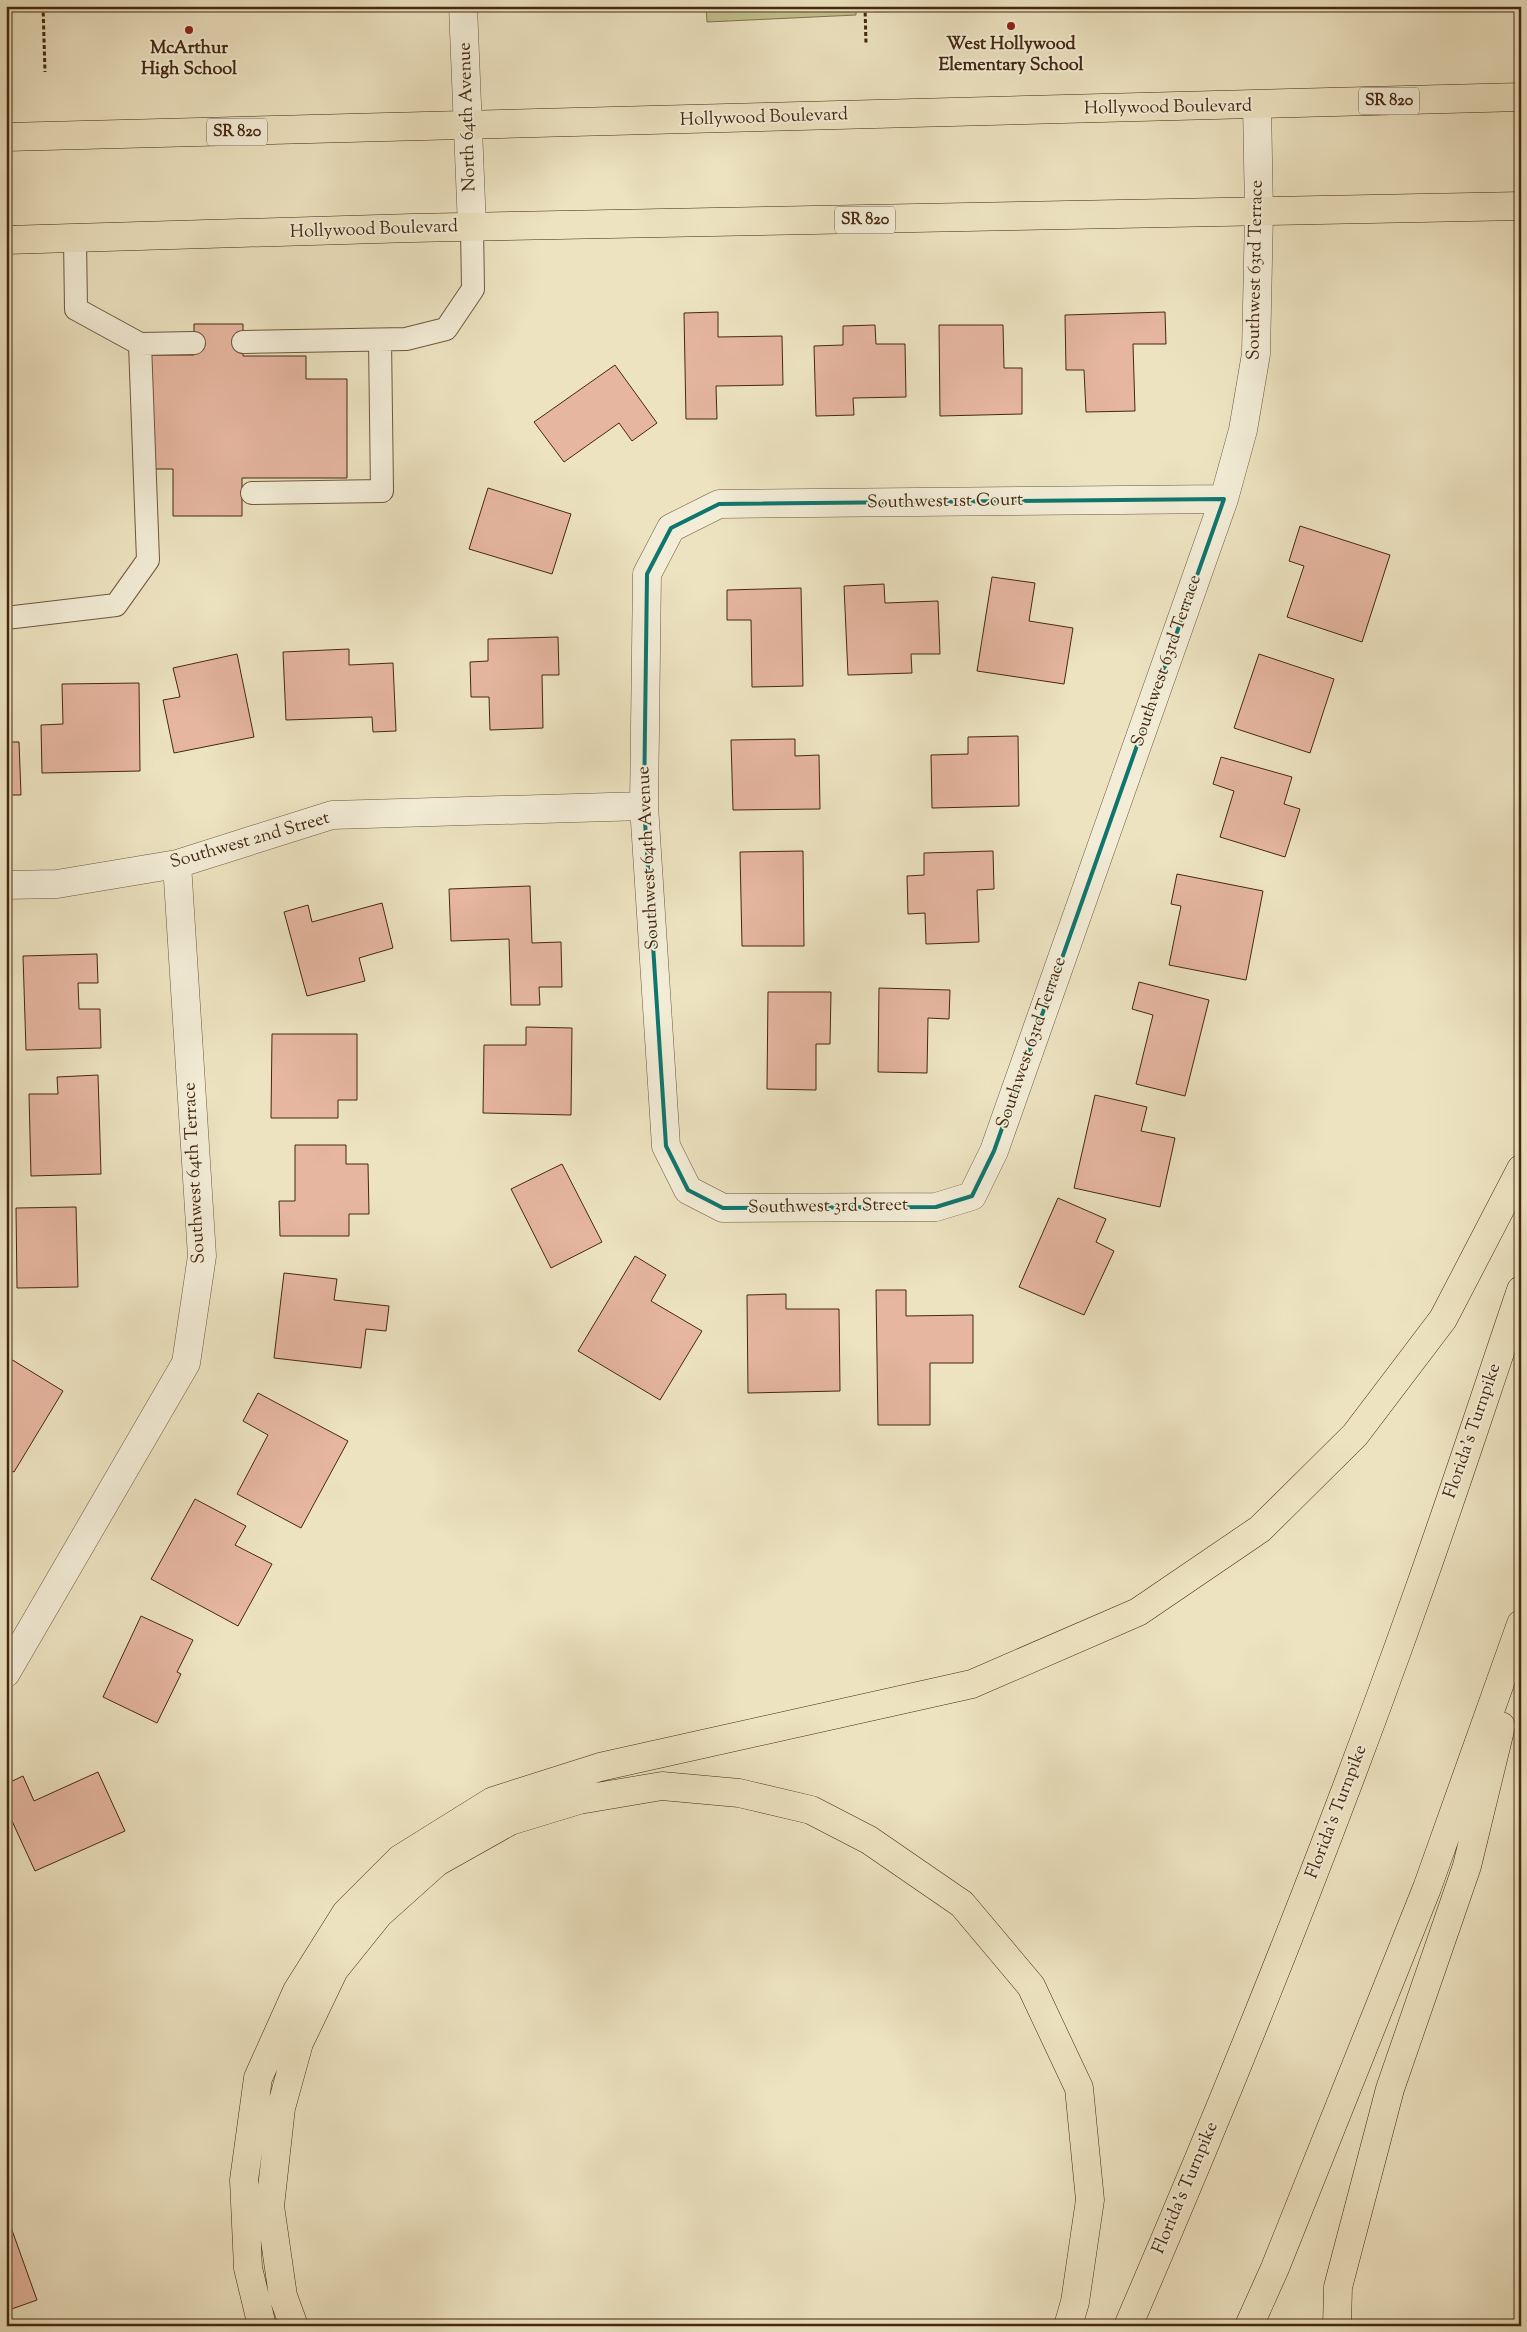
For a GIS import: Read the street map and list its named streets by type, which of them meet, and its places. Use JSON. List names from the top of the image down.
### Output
{
  "streets": {
    "highway": ["SR 820", "Hollywood Boulevard", "Florida's Turnpike"],
    "street": [
      "North 64th Avenue",
      "Southwest 63rd Terrace",
      "Southwest 1st Court",
      "Southwest 2nd Street",
      "Southwest 64th Avenue",
      "Southwest 64th Terrace",
      "Southwest 3rd Street"
    ]
  },
  "crossings": [
    ["Hollywood Boulevard", "North 64th Avenue"],
    ["Hollywood Boulevard", "Southwest 63rd Terrace"],
    ["Southwest 63rd Terrace", "Southwest 1st Court"],
    ["Southwest 63rd Terrace", "Southwest 3rd Street"],
    ["Southwest 1st Court", "Southwest 64th Avenue"],
    ["Southwest 2nd Street", "Southwest 64th Avenue"],
    ["Southwest 2nd Street", "Southwest 64th Terrace"],
    ["Southwest 64th Avenue", "Southwest 3rd Street"]
  ],
  "places": ["West Hollywood Elementary School", "McArthur High School"]
}
